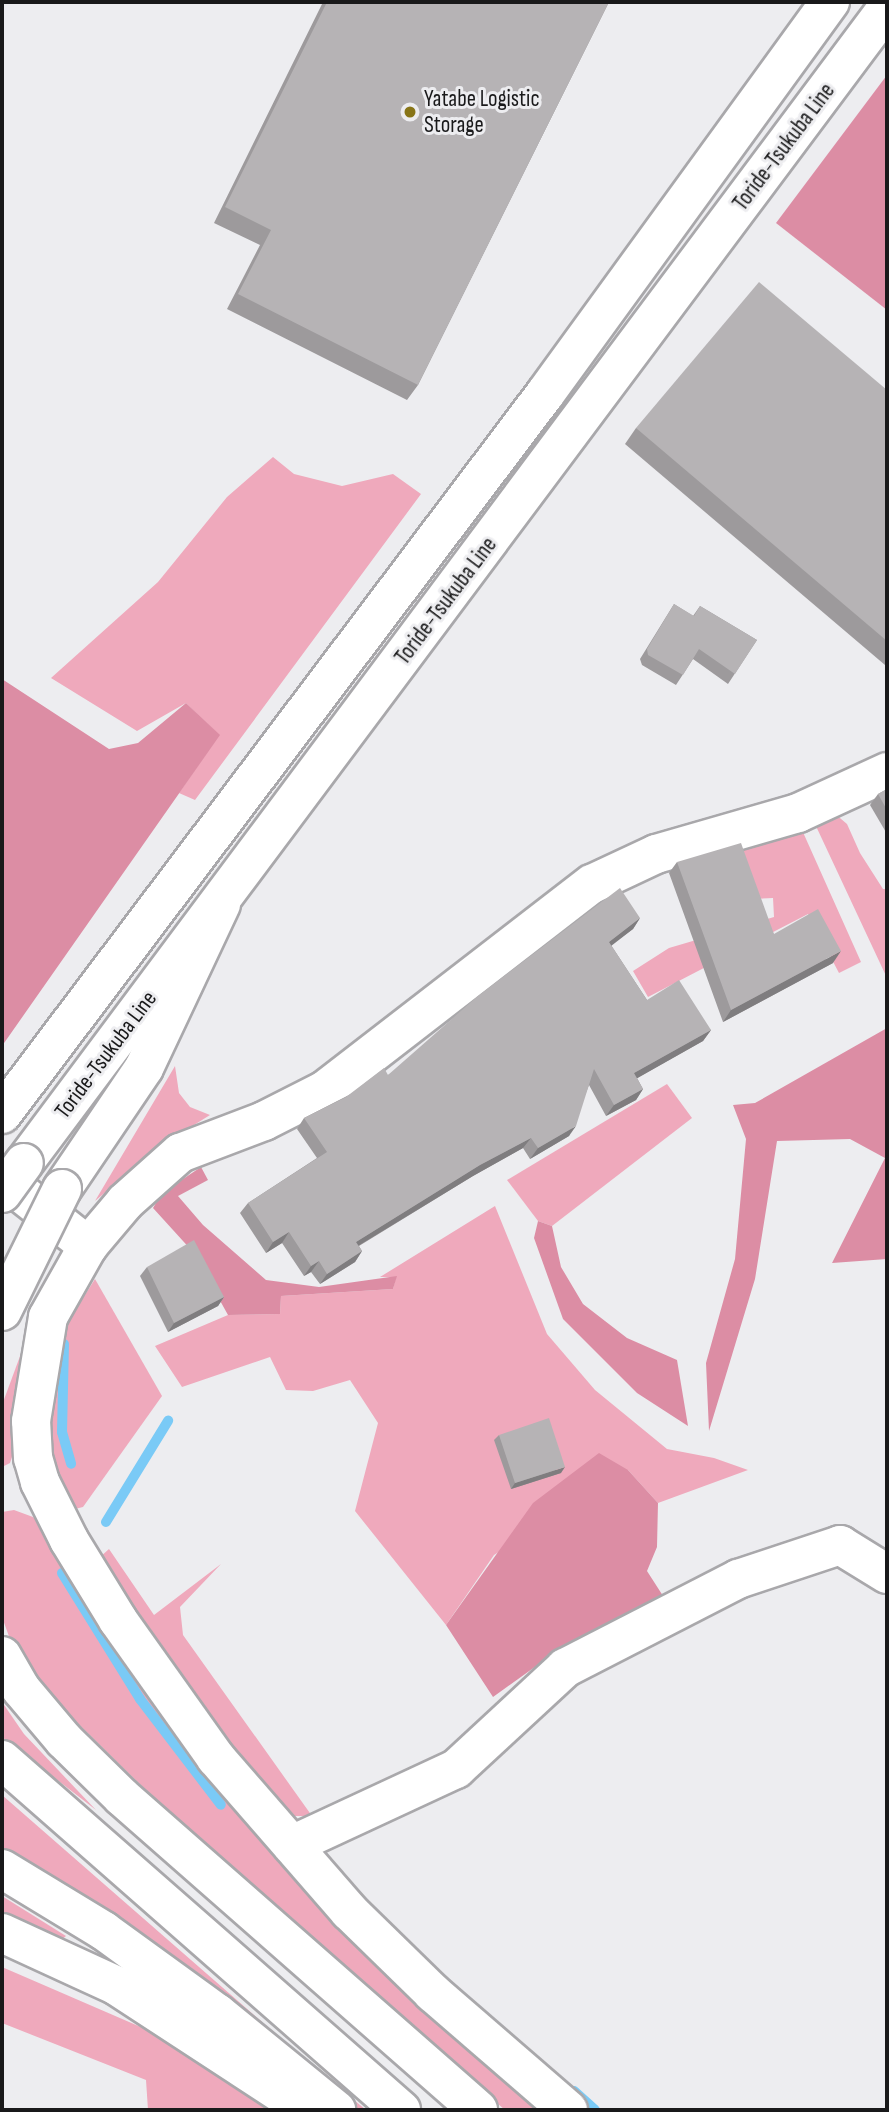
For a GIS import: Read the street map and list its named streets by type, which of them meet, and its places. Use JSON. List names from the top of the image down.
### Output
{
  "streets": {
    "main road": ["Toride-Tsukuba Line"]
  },
  "places": ["Yatabe Logistic Storage"]
}
